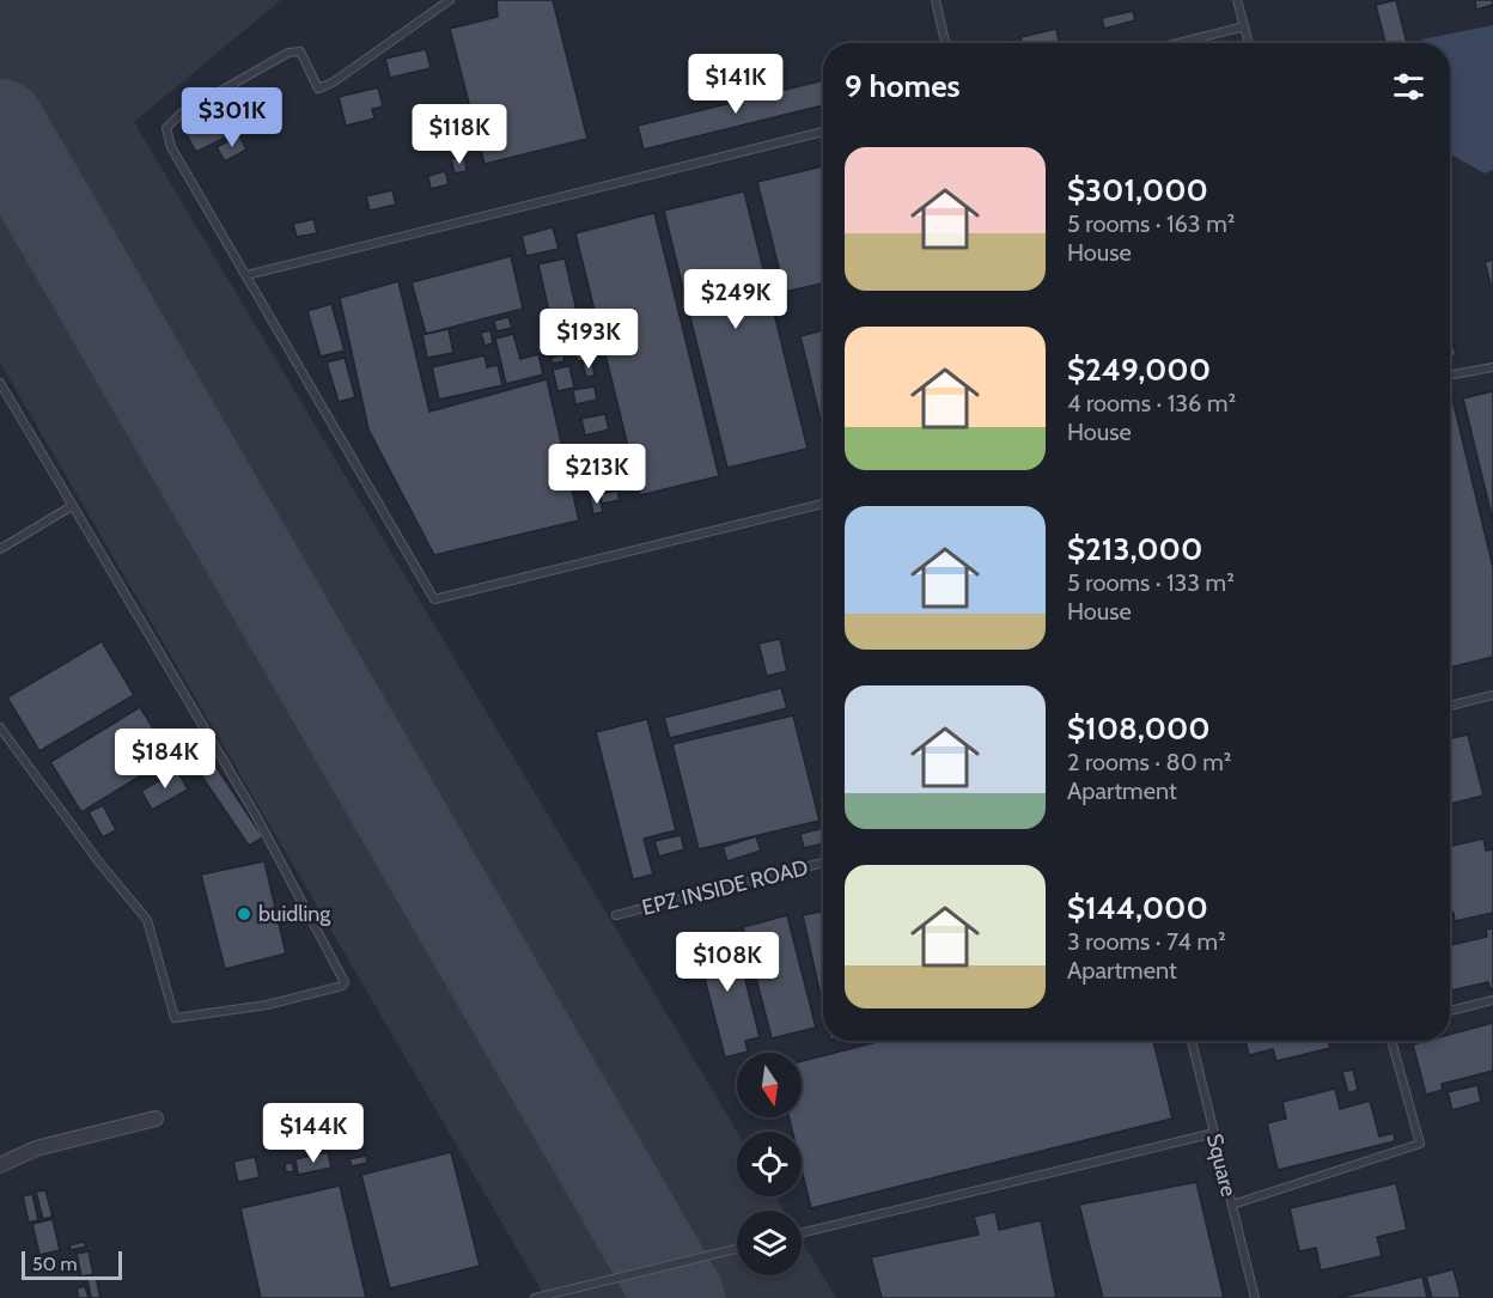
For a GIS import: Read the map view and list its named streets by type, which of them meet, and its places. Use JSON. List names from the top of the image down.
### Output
{
  "streets": {
    "lane": ["EPZ INSIDE ROAD", "Square"]
  },
  "places": ["buidling"],
  "scale_bar": "50 m",
  "north": "bottom",
  "page": {
    "heading": "9 homes",
    "price": [
      "$141K",
      "$301K",
      "$118K",
      "$249K",
      "$193K",
      "$213K",
      "$184K",
      "$108K",
      "$144K"
    ],
    "list": [
      {
        "name": "$301,000",
        "note": "5 rooms · 163 m² · House"
      },
      {
        "name": "$249,000",
        "note": "4 rooms · 136 m² · House"
      },
      {
        "name": "$213,000",
        "note": "5 rooms · 133 m² · House"
      },
      {
        "name": "$108,000",
        "note": "2 rooms · 80 m² · Apartment"
      },
      {
        "name": "$144,000",
        "note": "3 rooms · 74 m² · Apartment"
      }
    ],
    "scale": "50 m"
  }
}
